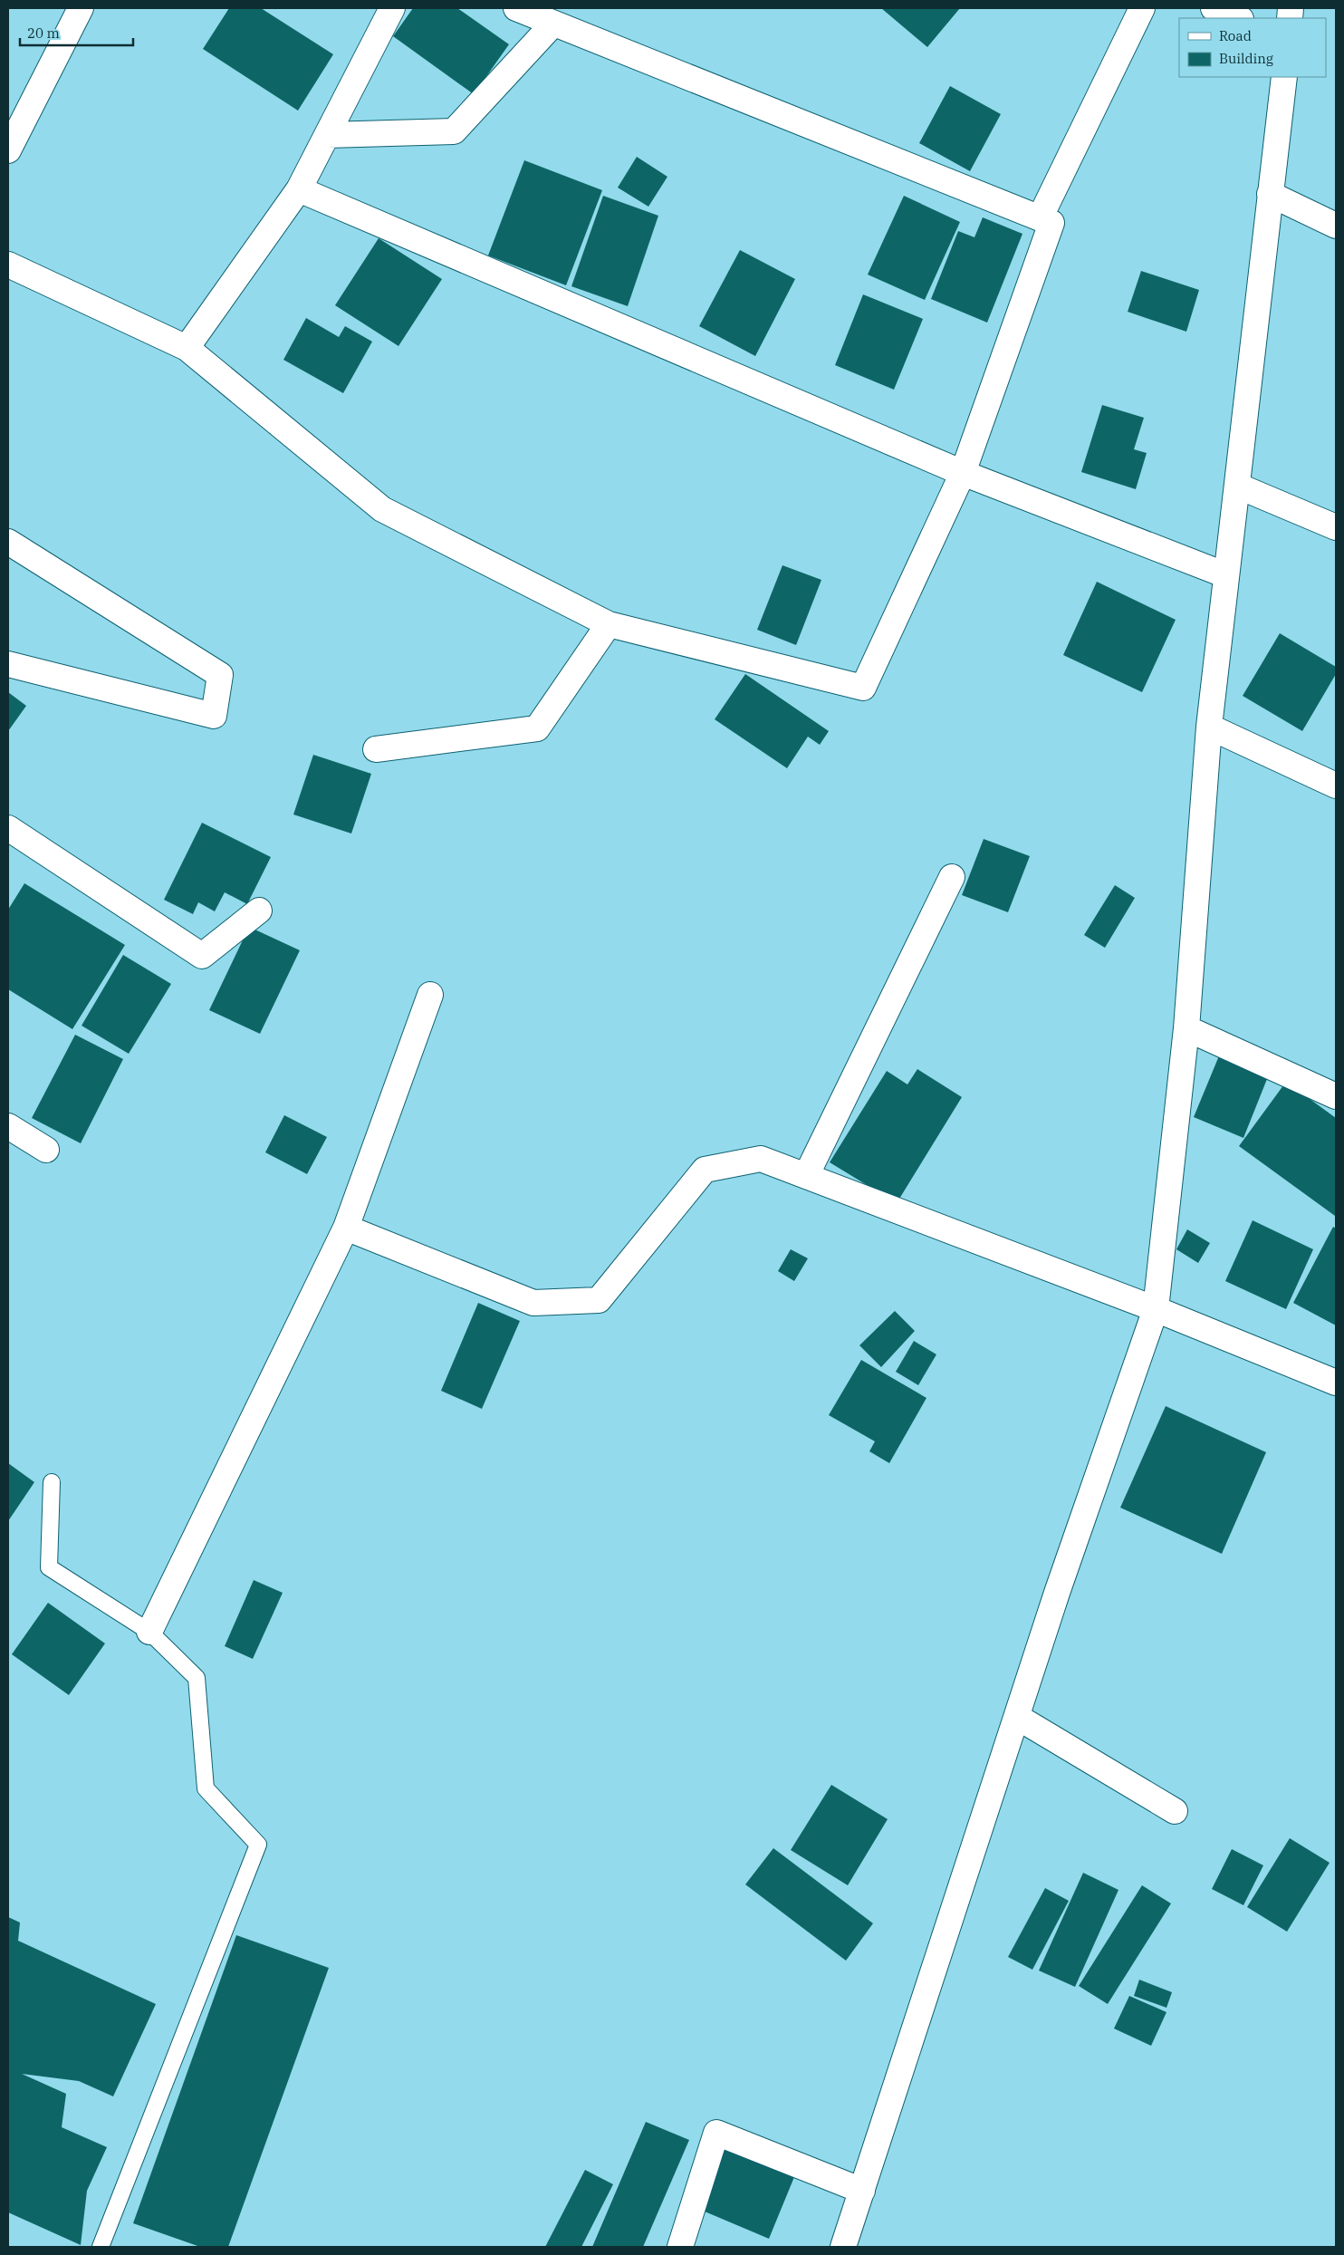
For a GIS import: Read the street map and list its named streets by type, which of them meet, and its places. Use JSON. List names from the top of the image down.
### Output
{
  "legend": ["Road", "Building"],
  "scale_bar": "20 m"
}
